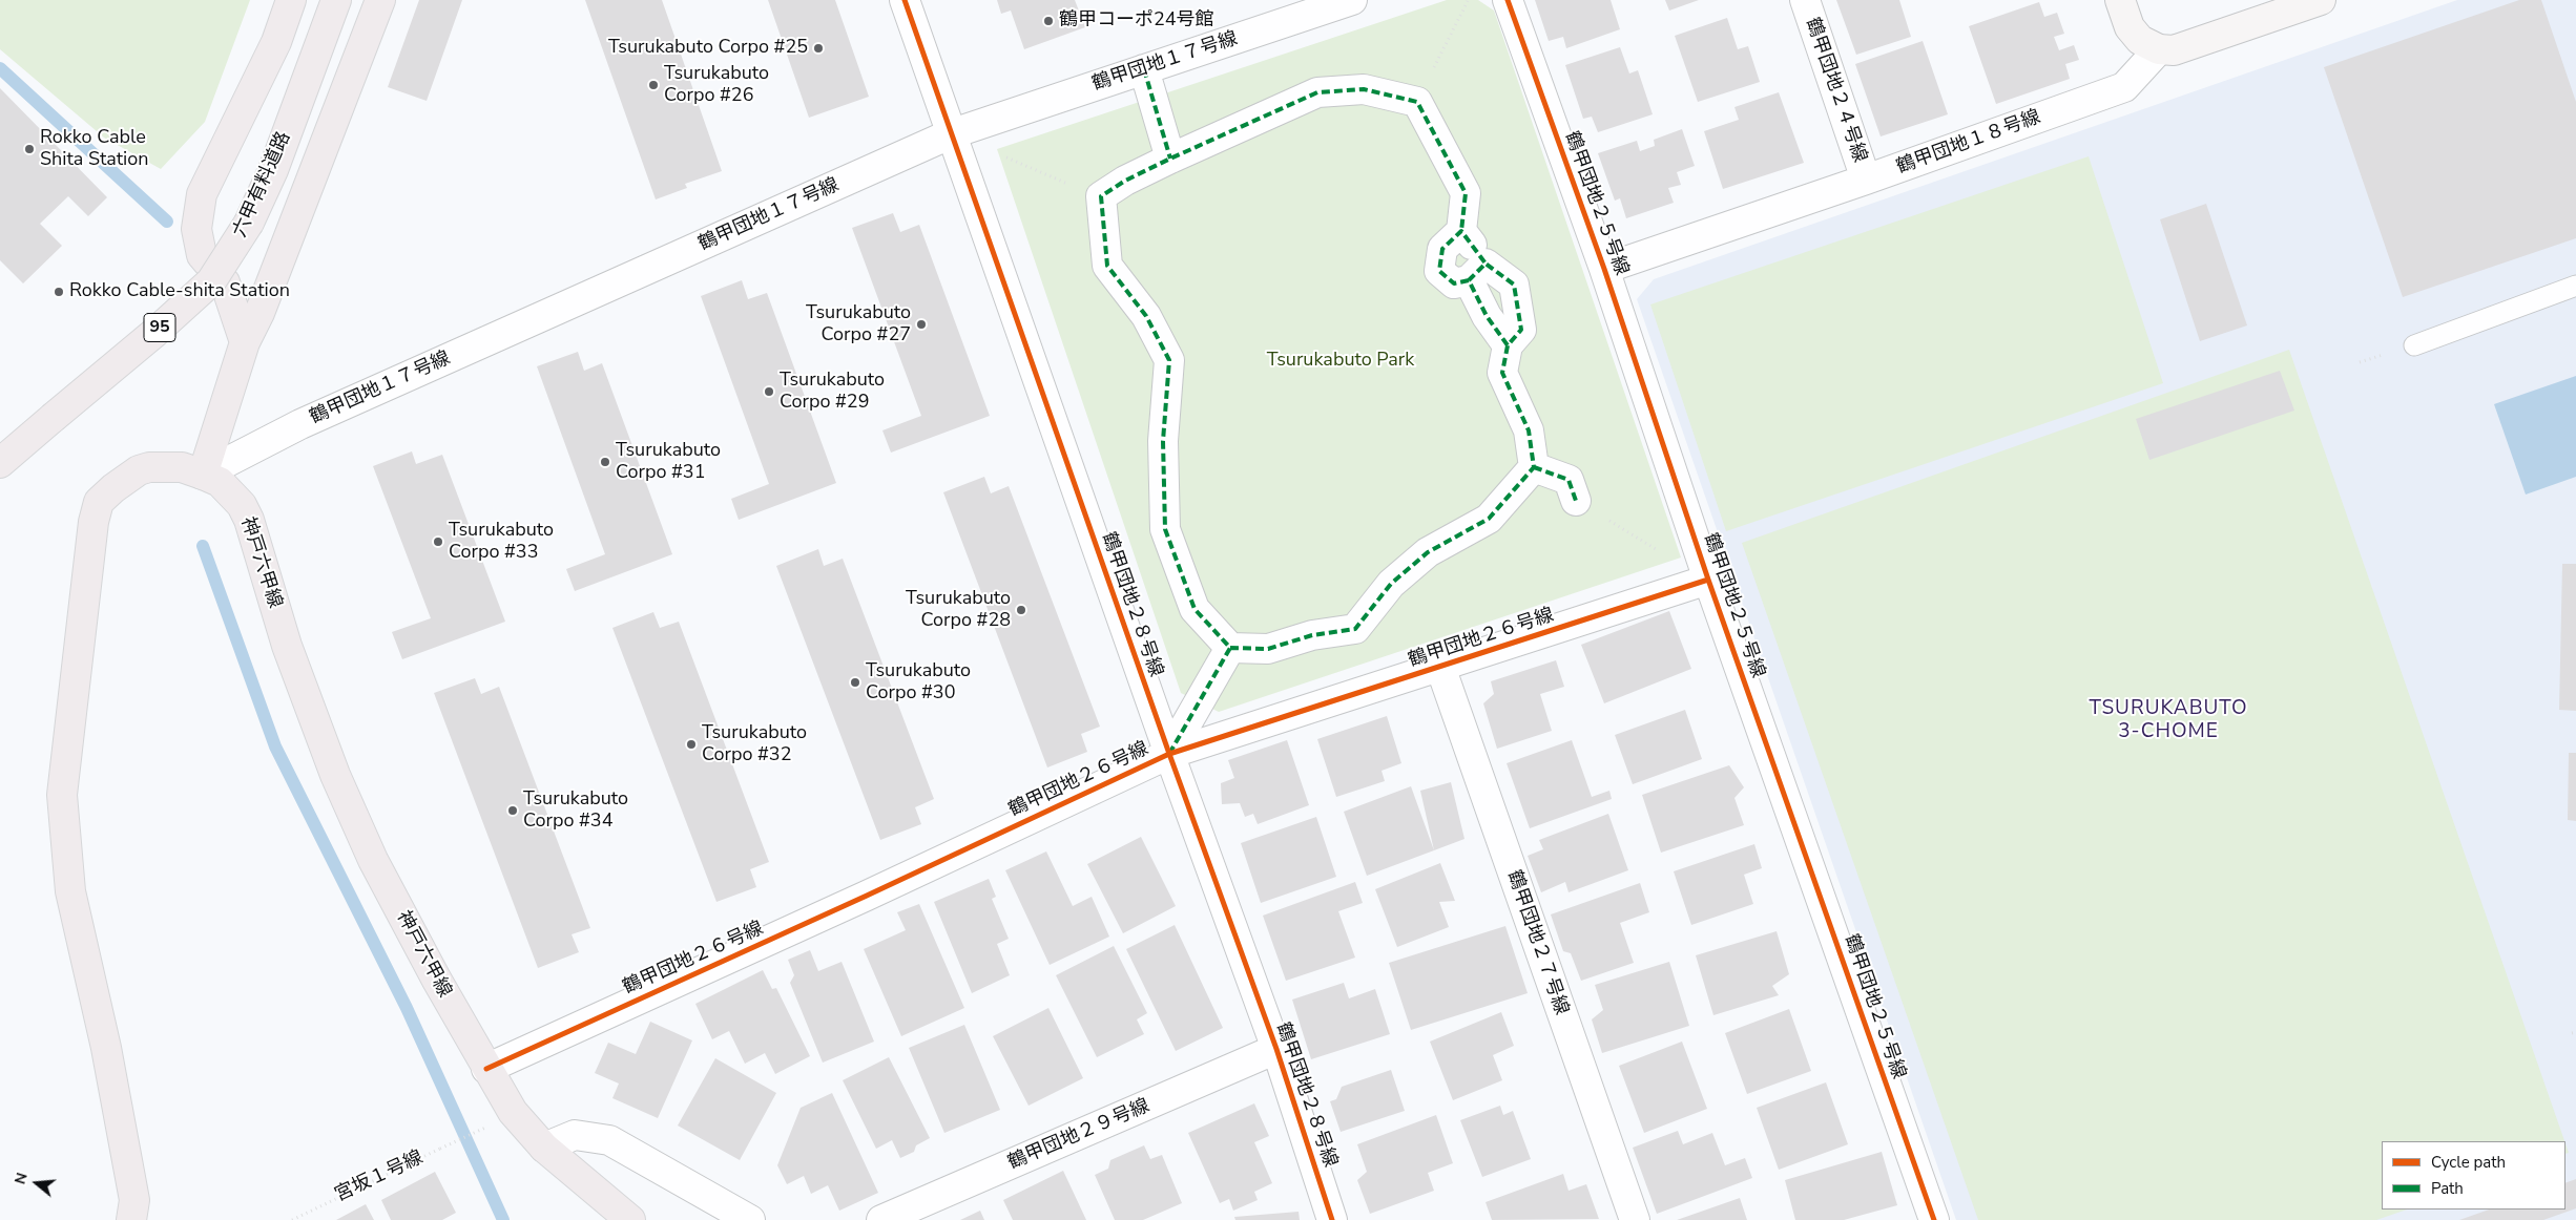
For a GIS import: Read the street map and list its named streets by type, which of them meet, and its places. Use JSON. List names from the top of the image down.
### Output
{
  "streets": {
    "main road": ["六甲有料道路", "95", "神戸六甲線"],
    "street": [
      "鶴甲団地１７号線",
      "鶴甲団地２４号線",
      "鶴甲団地１８号線",
      "鶴甲団地２５号線",
      "鶴甲団地２８号線",
      "鶴甲団地２６号線",
      "鶴甲団地２７号線",
      "鶴甲団地２９号線"
    ],
    "path": ["宮坂１号線"]
  },
  "crossings": [
    ["鶴甲団地１７号線", "神戸六甲線"],
    ["鶴甲団地１７号線", "鶴甲団地２８号線"],
    ["鶴甲団地２４号線", "鶴甲団地１８号線"],
    ["鶴甲団地１８号線", "鶴甲団地２５号線"],
    ["鶴甲団地２５号線", "鶴甲団地２６号線"],
    ["神戸六甲線", "鶴甲団地２６号線"],
    ["鶴甲団地２８号線", "鶴甲団地２６号線"],
    ["鶴甲団地２８号線", "鶴甲団地２９号線"],
    ["鶴甲団地２６号線", "鶴甲団地２７号線"]
  ],
  "districts": ["TSURUKABUTO 3-CHOME"],
  "parks": ["Tsurukabuto Park"],
  "places": [
    "鶴甲コーポ24号館",
    "Tsurukabuto Corpo #25",
    "Tsurukabuto Corpo #26",
    "Rokko Cable Shita Station",
    "Rokko Cable-shita Station",
    "Tsurukabuto Corpo #27",
    "Tsurukabuto Corpo #29",
    "Tsurukabuto Corpo #31",
    "Tsurukabuto Corpo #33",
    "Tsurukabuto Corpo #28",
    "Tsurukabuto Corpo #30",
    "Tsurukabuto Corpo #32",
    "Tsurukabuto Corpo #34"
  ],
  "legend": ["Cycle path", "Path"],
  "north": "left"
}
